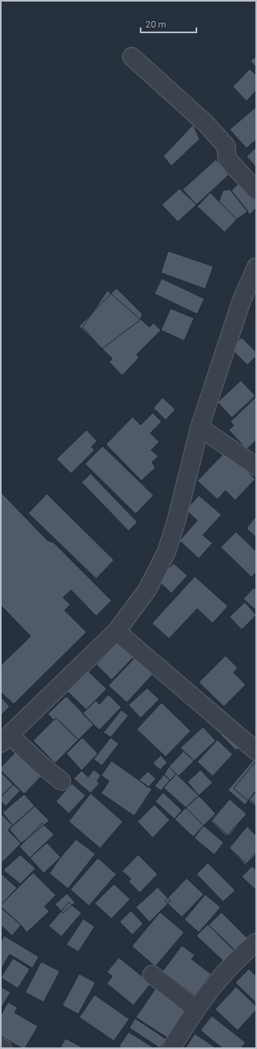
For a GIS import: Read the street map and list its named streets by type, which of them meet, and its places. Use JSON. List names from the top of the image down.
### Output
{
  "scale_bar": "20 m"
}
